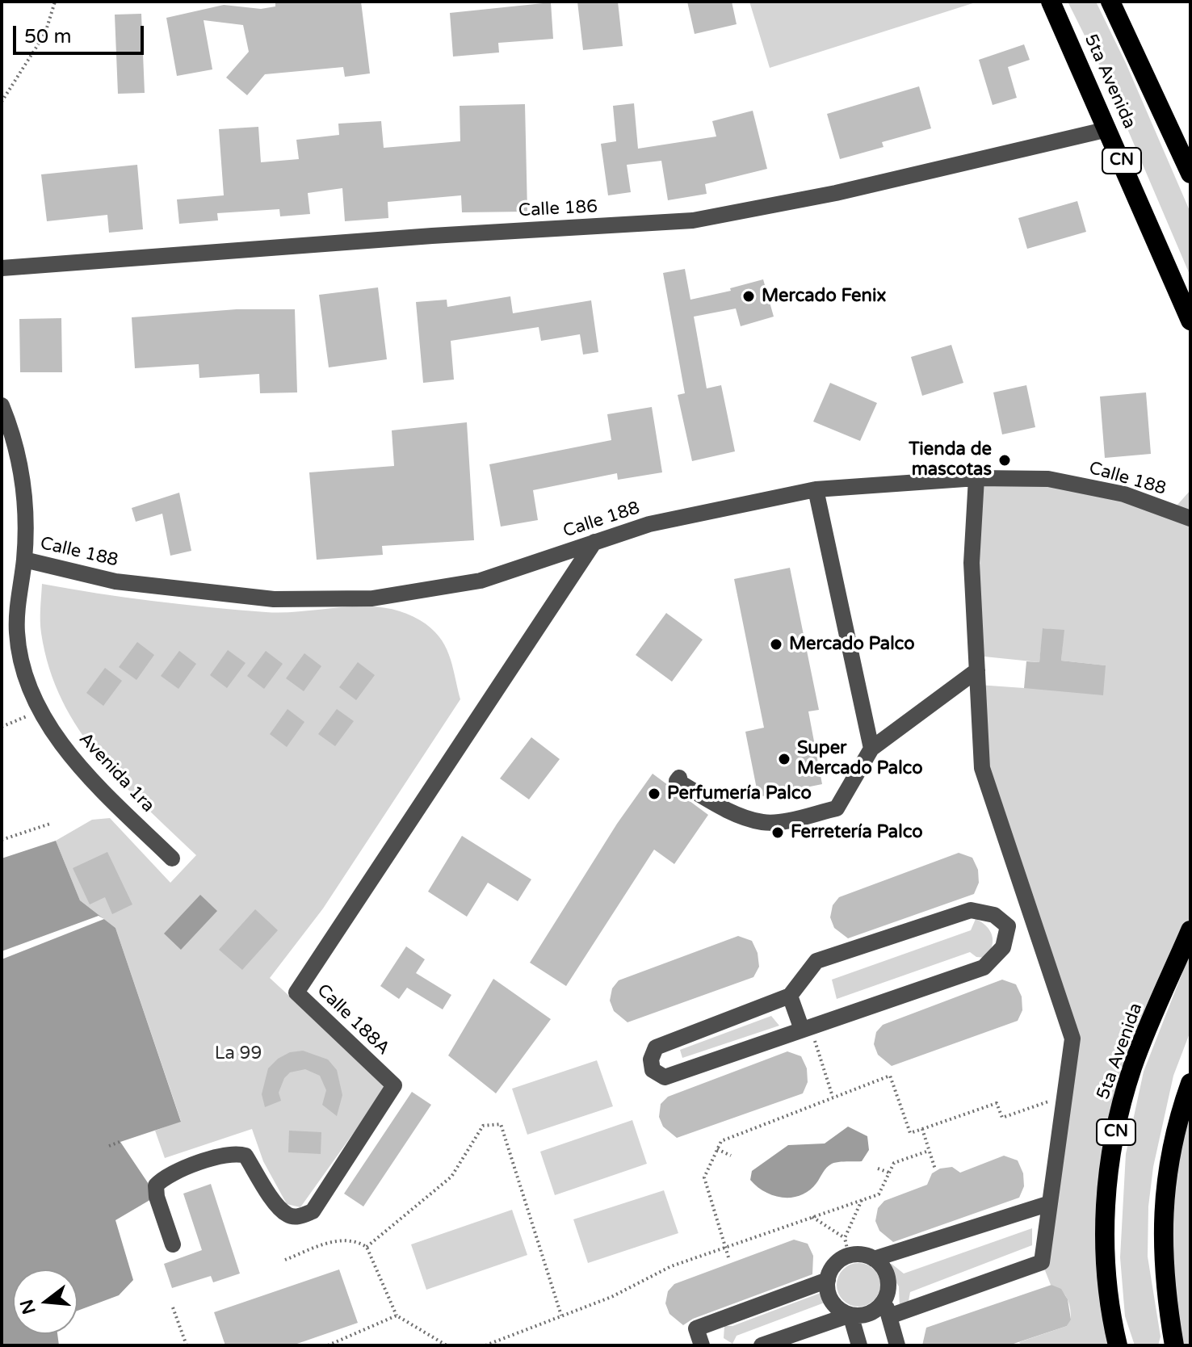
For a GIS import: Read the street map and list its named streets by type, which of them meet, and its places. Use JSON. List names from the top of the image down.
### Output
{
  "streets": {
    "highway": ["5ta Avenida", "CN"],
    "street": [
      "Calle 186",
      "Calle 188",
      "Avenida 1ra",
      "Calle 188A"
    ]
  },
  "crossings": [
    ["5ta Avenida", "Calle 186"],
    ["Calle 188", "Avenida 1ra"],
    ["Calle 188", "Calle 188A"]
  ],
  "parks": ["La 99"],
  "places": [
    "Mercado Fenix",
    "Tienda de mascotas",
    "Mercado Palco",
    "Super Mercado Palco",
    "Perfumería Palco",
    "Ferretería Palco"
  ],
  "scale_bar": "50 m",
  "north": "left"
}
